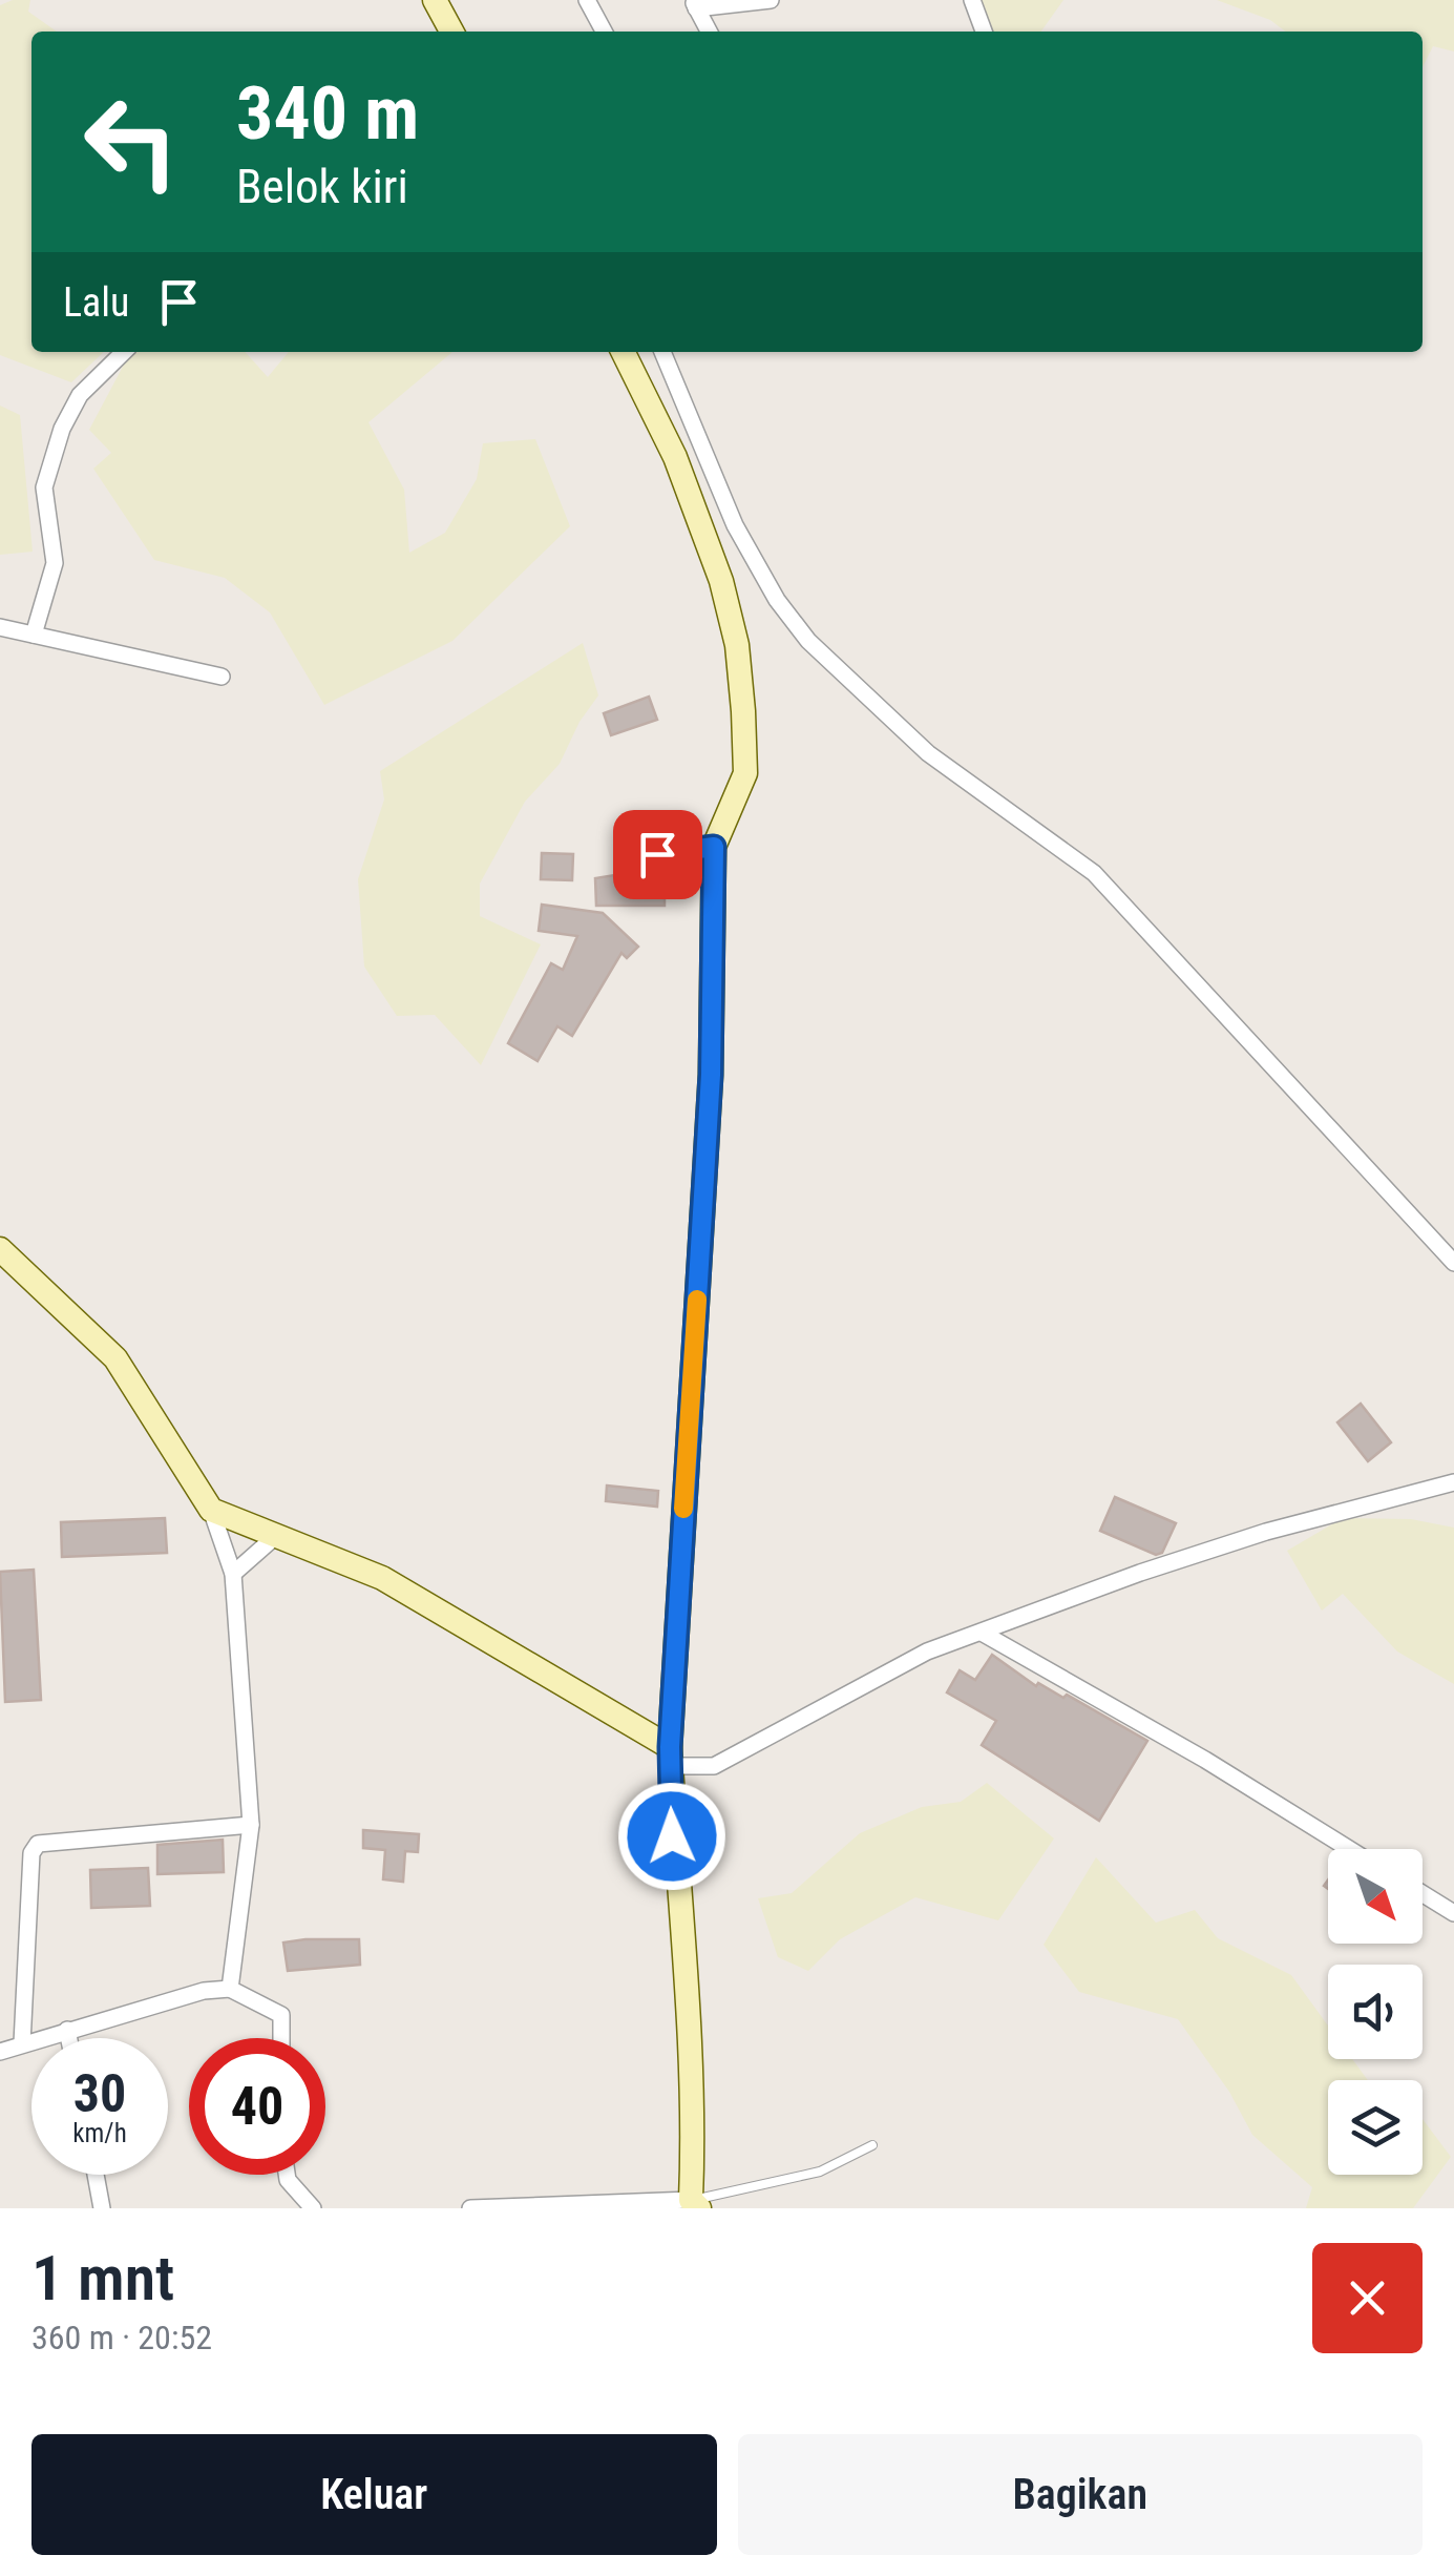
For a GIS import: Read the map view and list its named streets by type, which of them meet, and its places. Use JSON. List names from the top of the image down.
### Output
{
  "north": "bottom right",
  "page": {
    "turn": ["340 m", "Belok kiri"],
    "then": "Lalu",
    "speed": "30 km/h",
    "limit": "40",
    "heading": ["1 mnt", "360 m · 20:52"],
    "buttons": ["Keluar", "Bagikan"]
  }
}
